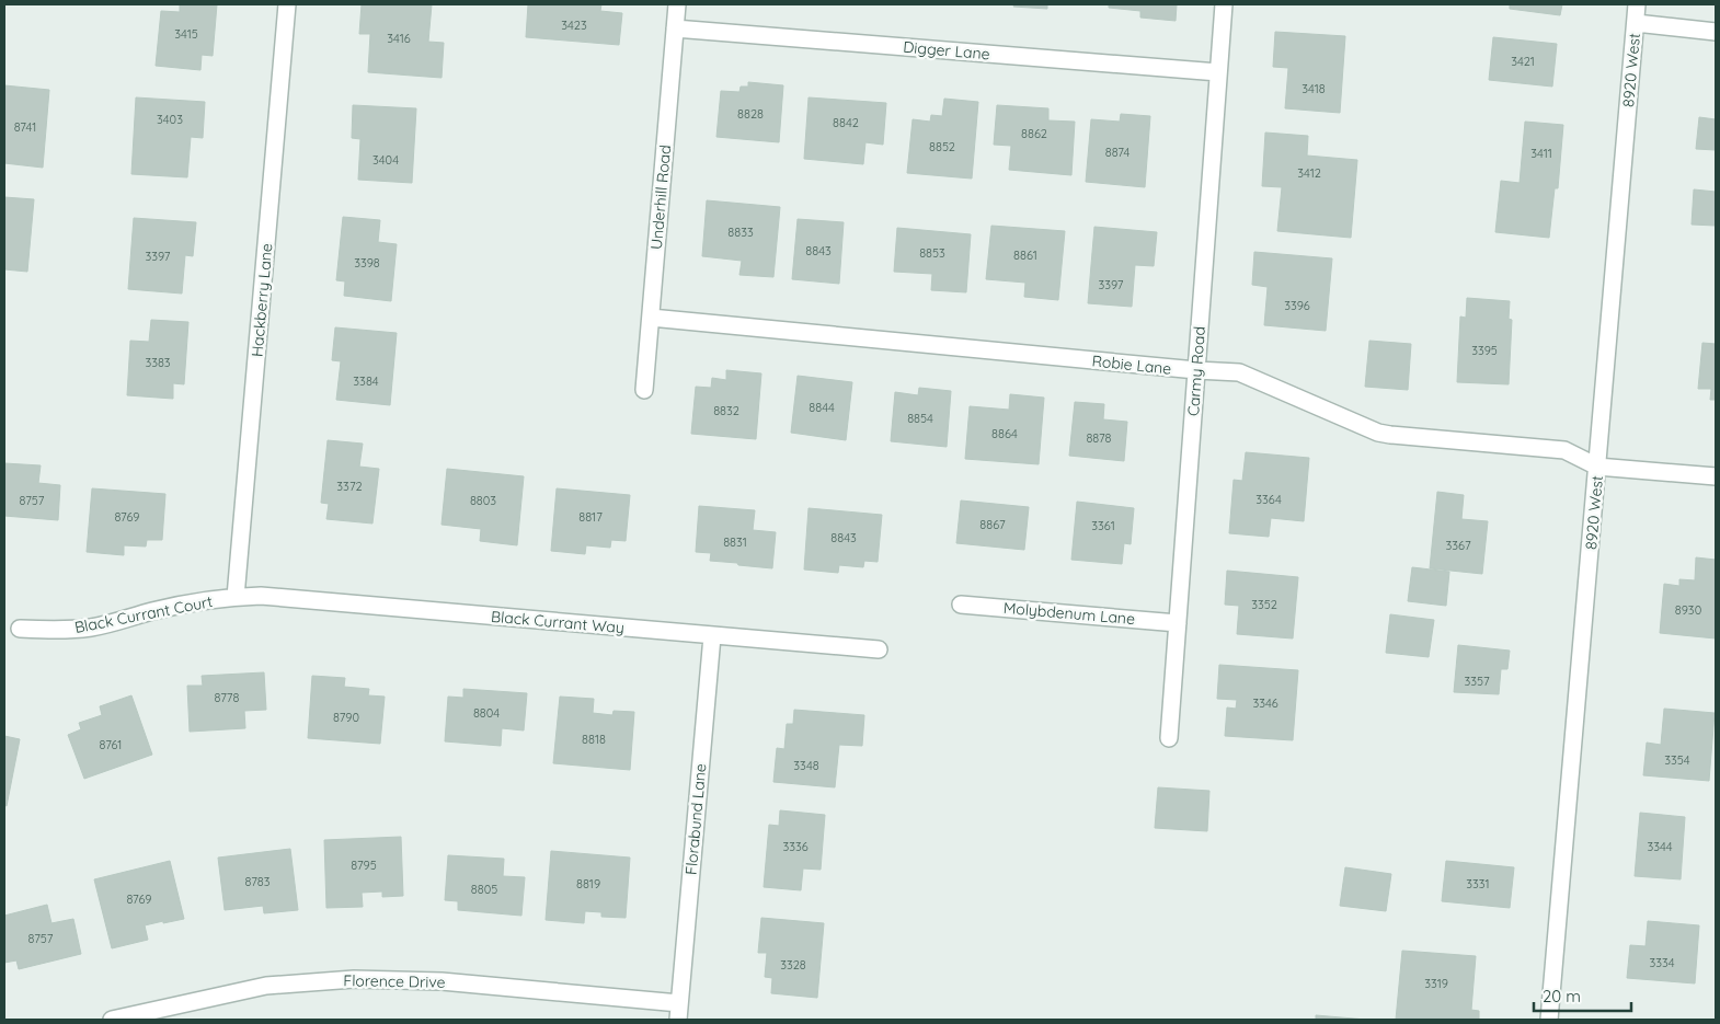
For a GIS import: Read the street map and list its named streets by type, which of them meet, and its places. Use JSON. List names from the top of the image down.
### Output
{
  "streets": {
    "street": [
      "Digger Lane",
      "8920 West",
      "Underhill Road",
      "Hackberry Lane",
      "Robie Lane",
      "Carmy Road",
      "Molybdenum Lane",
      "Black Currant Court",
      "Black Currant Way",
      "Florabund Lane",
      "Florence Drive"
    ]
  },
  "crossings": [
    ["Digger Lane", "Underhill Road"],
    ["Digger Lane", "Carmy Road"],
    ["8920 West", "Robie Lane"],
    ["Underhill Road", "Robie Lane"],
    ["Hackberry Lane", "Black Currant Court"],
    ["Hackberry Lane", "Black Currant Way"],
    ["Robie Lane", "Carmy Road"],
    ["Carmy Road", "Molybdenum Lane"],
    ["Black Currant Court", "Black Currant Way"],
    ["Black Currant Way", "Florabund Lane"],
    ["Florabund Lane", "Florence Drive"]
  ],
  "house_numbers": [
    "3423",
    "3415",
    "3416",
    "3421",
    "3418",
    "8828",
    "3403",
    "8842",
    "8741",
    "8862",
    "8852",
    "8874",
    "3411",
    "3404",
    "3412",
    "8833",
    "8843",
    "8853",
    "8861",
    "3397",
    "3398",
    "3397",
    "3396",
    "3395",
    "3383",
    "3384",
    "8844",
    "8832",
    "8854",
    "8864",
    "8878",
    "3372",
    "3364",
    "8757",
    "8803",
    "8769",
    "8817",
    "8867",
    "3361",
    "8843",
    "8831",
    "3367",
    "3352",
    "8930",
    "3357",
    "8778",
    "3346",
    "8804",
    "8790",
    "8818",
    "8761",
    "3354",
    "3348",
    "3336",
    "3344",
    "8795",
    "8783",
    "8819",
    "3331",
    "8805",
    "8769",
    "8757",
    "3334",
    "3328",
    "3319"
  ],
  "scale_bar": "20 m"
}
